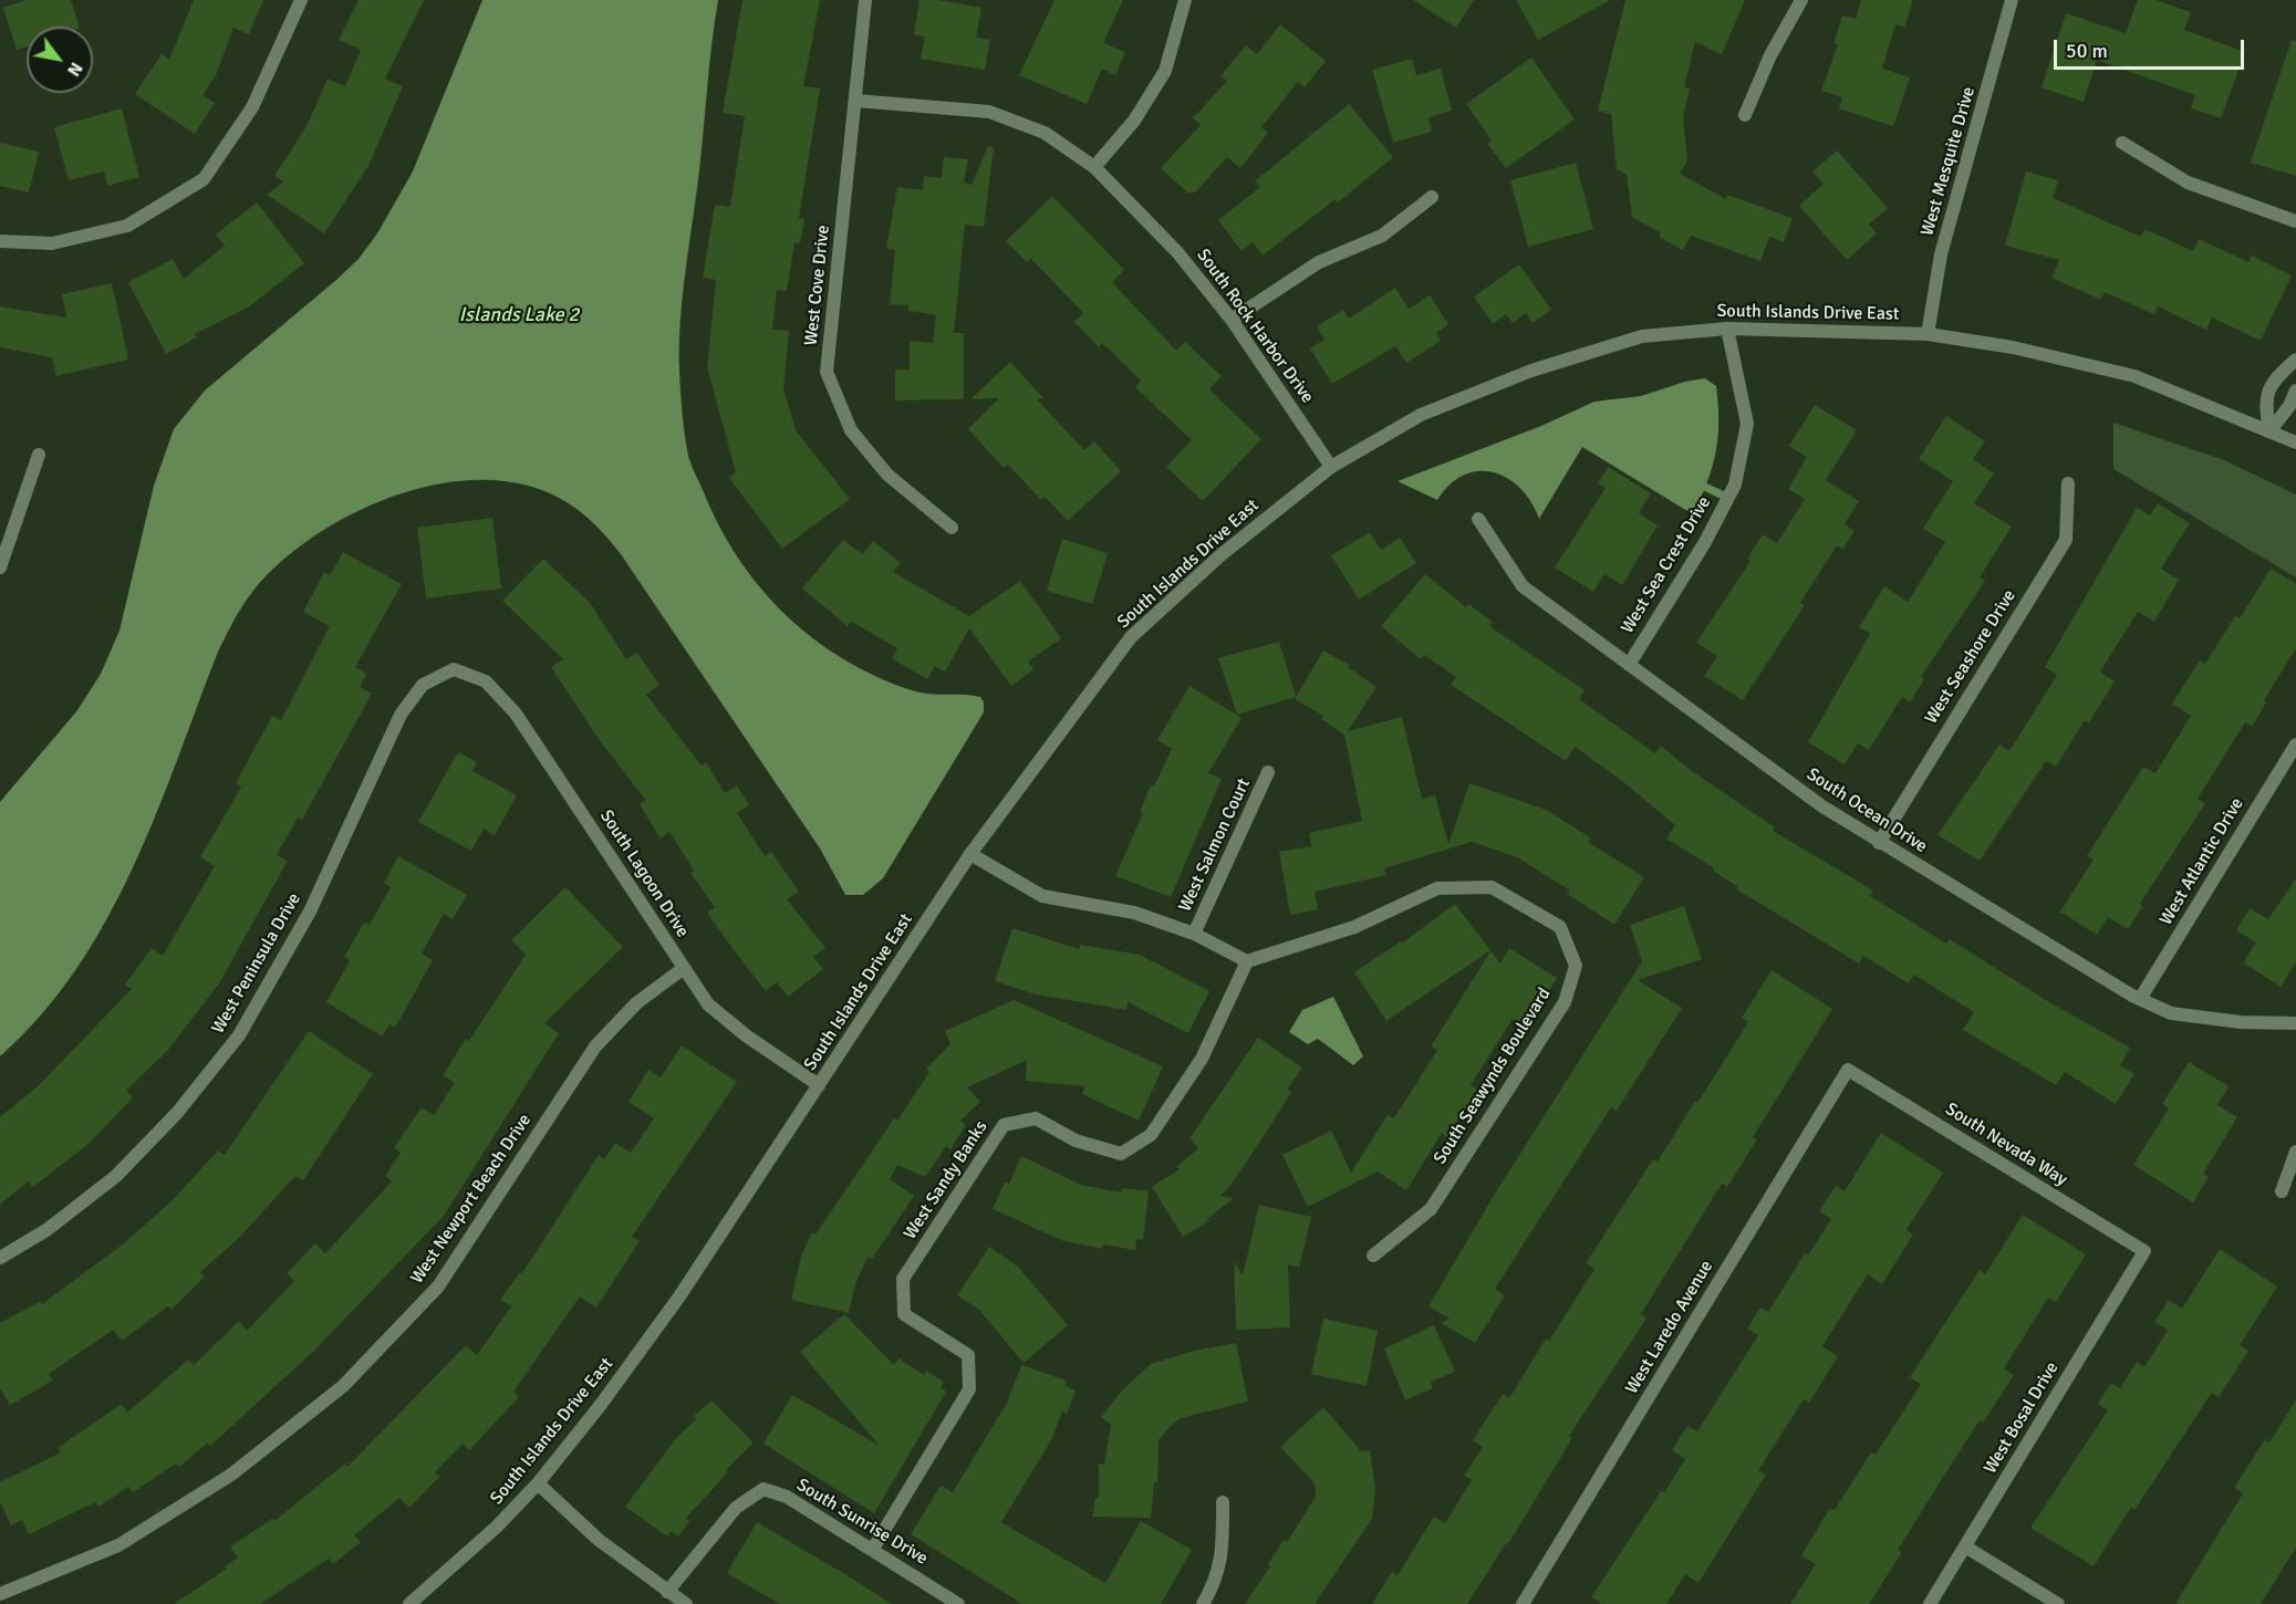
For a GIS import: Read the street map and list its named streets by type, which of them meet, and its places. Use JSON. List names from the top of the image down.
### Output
{
  "streets": {
    "street": [
      "West Mesquite Drive",
      "West Cove Drive",
      "South Islands Drive East",
      "South Rock Harbor Drive",
      "West Sea Crest Drive",
      "West Seashore Drive",
      "South Ocean Drive",
      "West Salmon Court",
      "West Atlantic Drive",
      "South Lagoon Drive",
      "West Peninsula Drive",
      "South Seawynds Boulevard",
      "South Nevada Way",
      "West Sandy Banks",
      "West Newport Beach Drive",
      "West Laredo Avenue",
      "West Bosal Drive",
      "South Sunrise Drive"
    ]
  },
  "crossings": [
    ["West Mesquite Drive", "South Islands Drive East"],
    ["West Cove Drive", "South Rock Harbor Drive"],
    ["South Islands Drive East", "South Rock Harbor Drive"],
    ["South Islands Drive East", "West Sea Crest Drive"],
    ["South Islands Drive East", "South Lagoon Drive"],
    ["West Sea Crest Drive", "South Ocean Drive"],
    ["West Seashore Drive", "South Ocean Drive"],
    ["South Ocean Drive", "West Atlantic Drive"],
    ["South Lagoon Drive", "West Peninsula Drive"],
    ["South Lagoon Drive", "West Newport Beach Drive"],
    ["South Seawynds Boulevard", "West Sandy Banks"],
    ["South Nevada Way", "West Laredo Avenue"],
    ["South Nevada Way", "West Bosal Drive"],
    ["West Sandy Banks", "South Sunrise Drive"]
  ],
  "water": ["Islands Lake 2"],
  "scale_bar": "50 m",
  "north": "bottom right"
}
